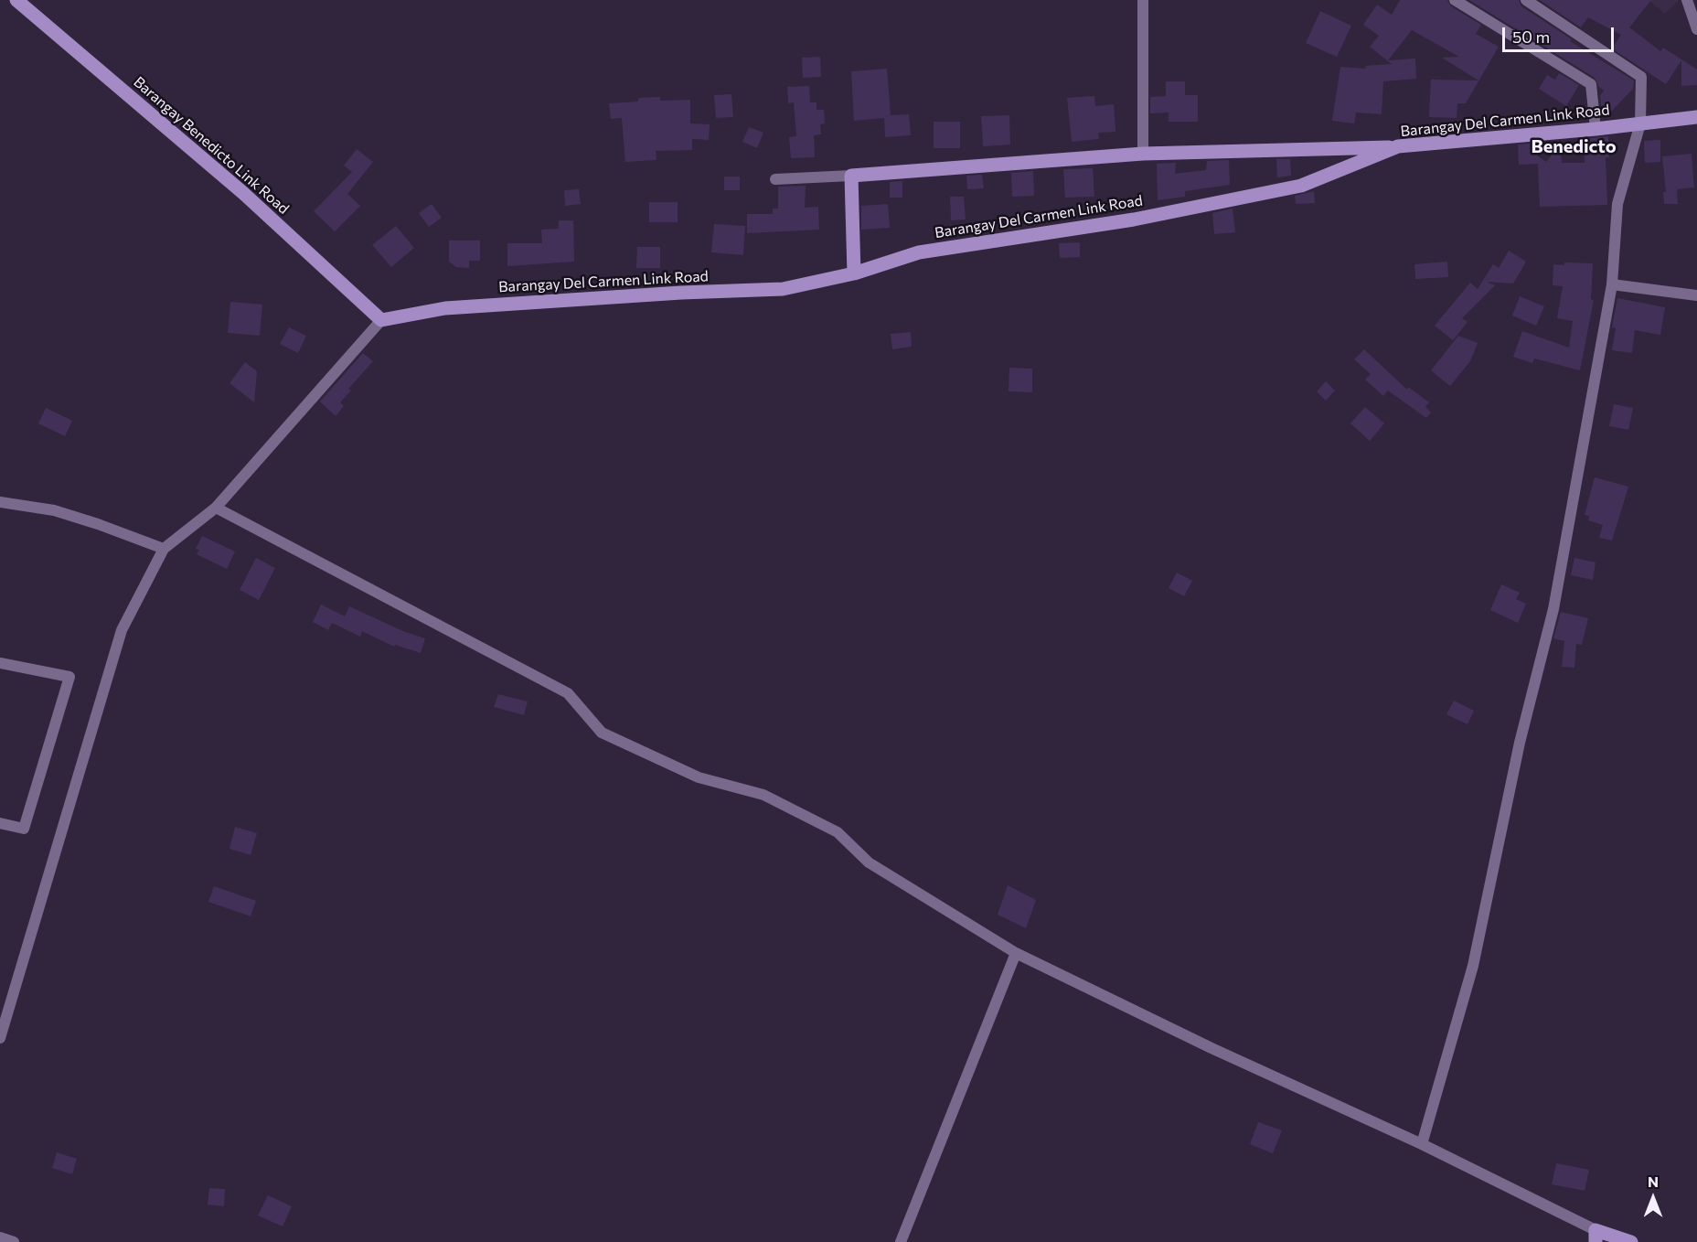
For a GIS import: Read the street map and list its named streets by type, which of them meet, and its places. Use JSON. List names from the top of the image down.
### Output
{
  "streets": {
    "street": ["Barangay Del Carmen Link Road", "Barangay Benedicto Link Road"]
  },
  "crossings": [
    ["Barangay Del Carmen Link Road", "Barangay Benedicto Link Road"]
  ],
  "districts": ["Benedicto"],
  "scale_bar": "50 m",
  "north": "top"
}
